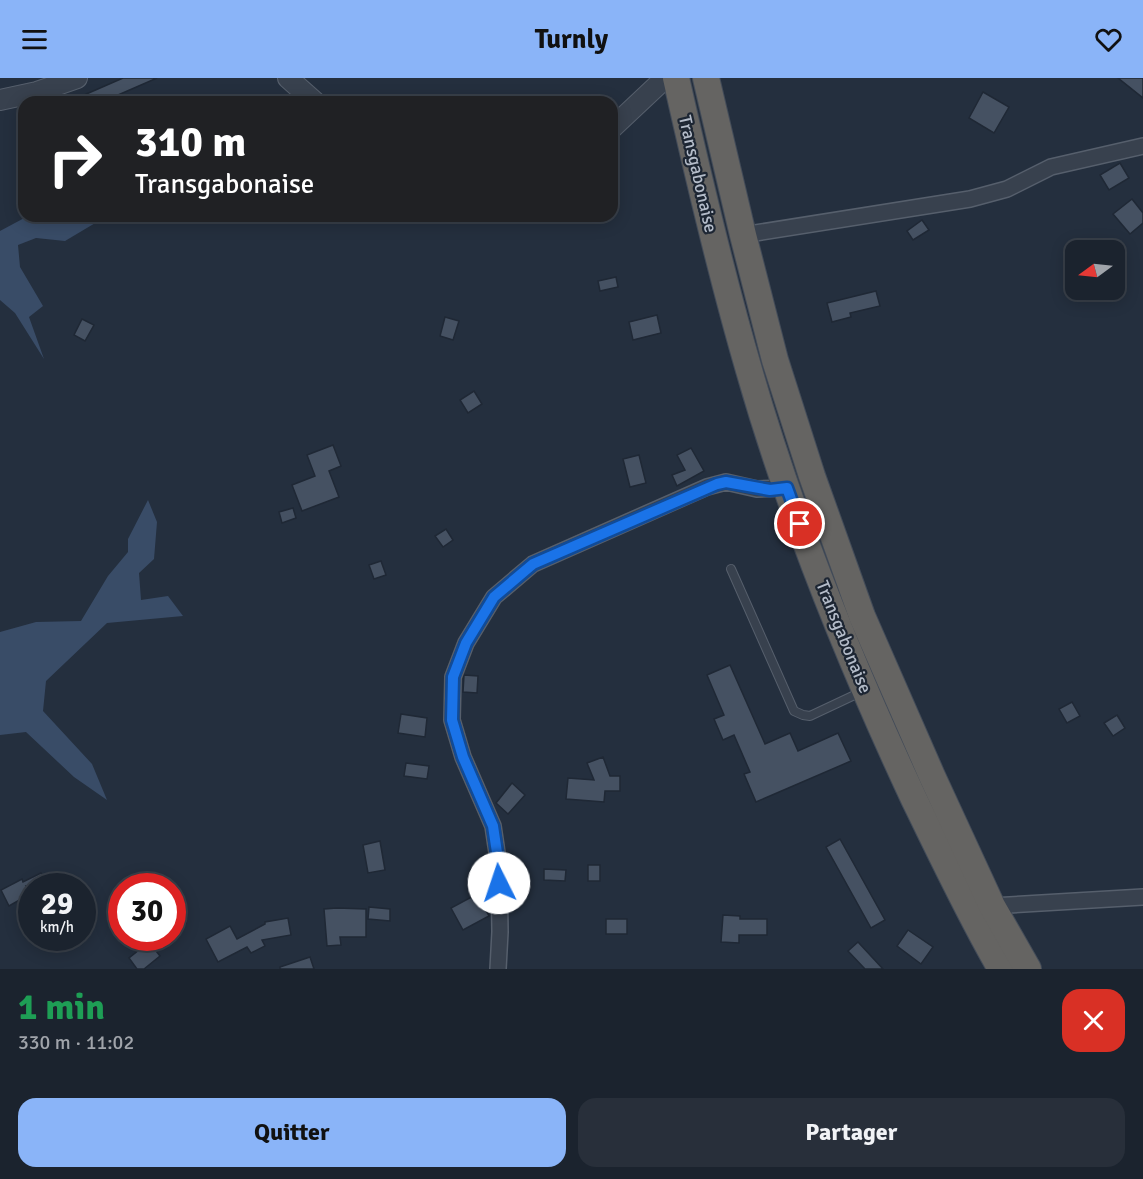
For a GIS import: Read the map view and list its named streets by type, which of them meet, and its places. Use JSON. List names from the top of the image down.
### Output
{
  "streets": {
    "highway": ["Transgabonaise"]
  },
  "north": "left",
  "page": {
    "header": "Turnly",
    "turn": ["310 m", "Transgabonaise"],
    "speed": "29 km/h",
    "limit": "30",
    "heading": ["1 min", "330 m · 11:02"],
    "buttons": ["Quitter", "Partager"]
  }
}
